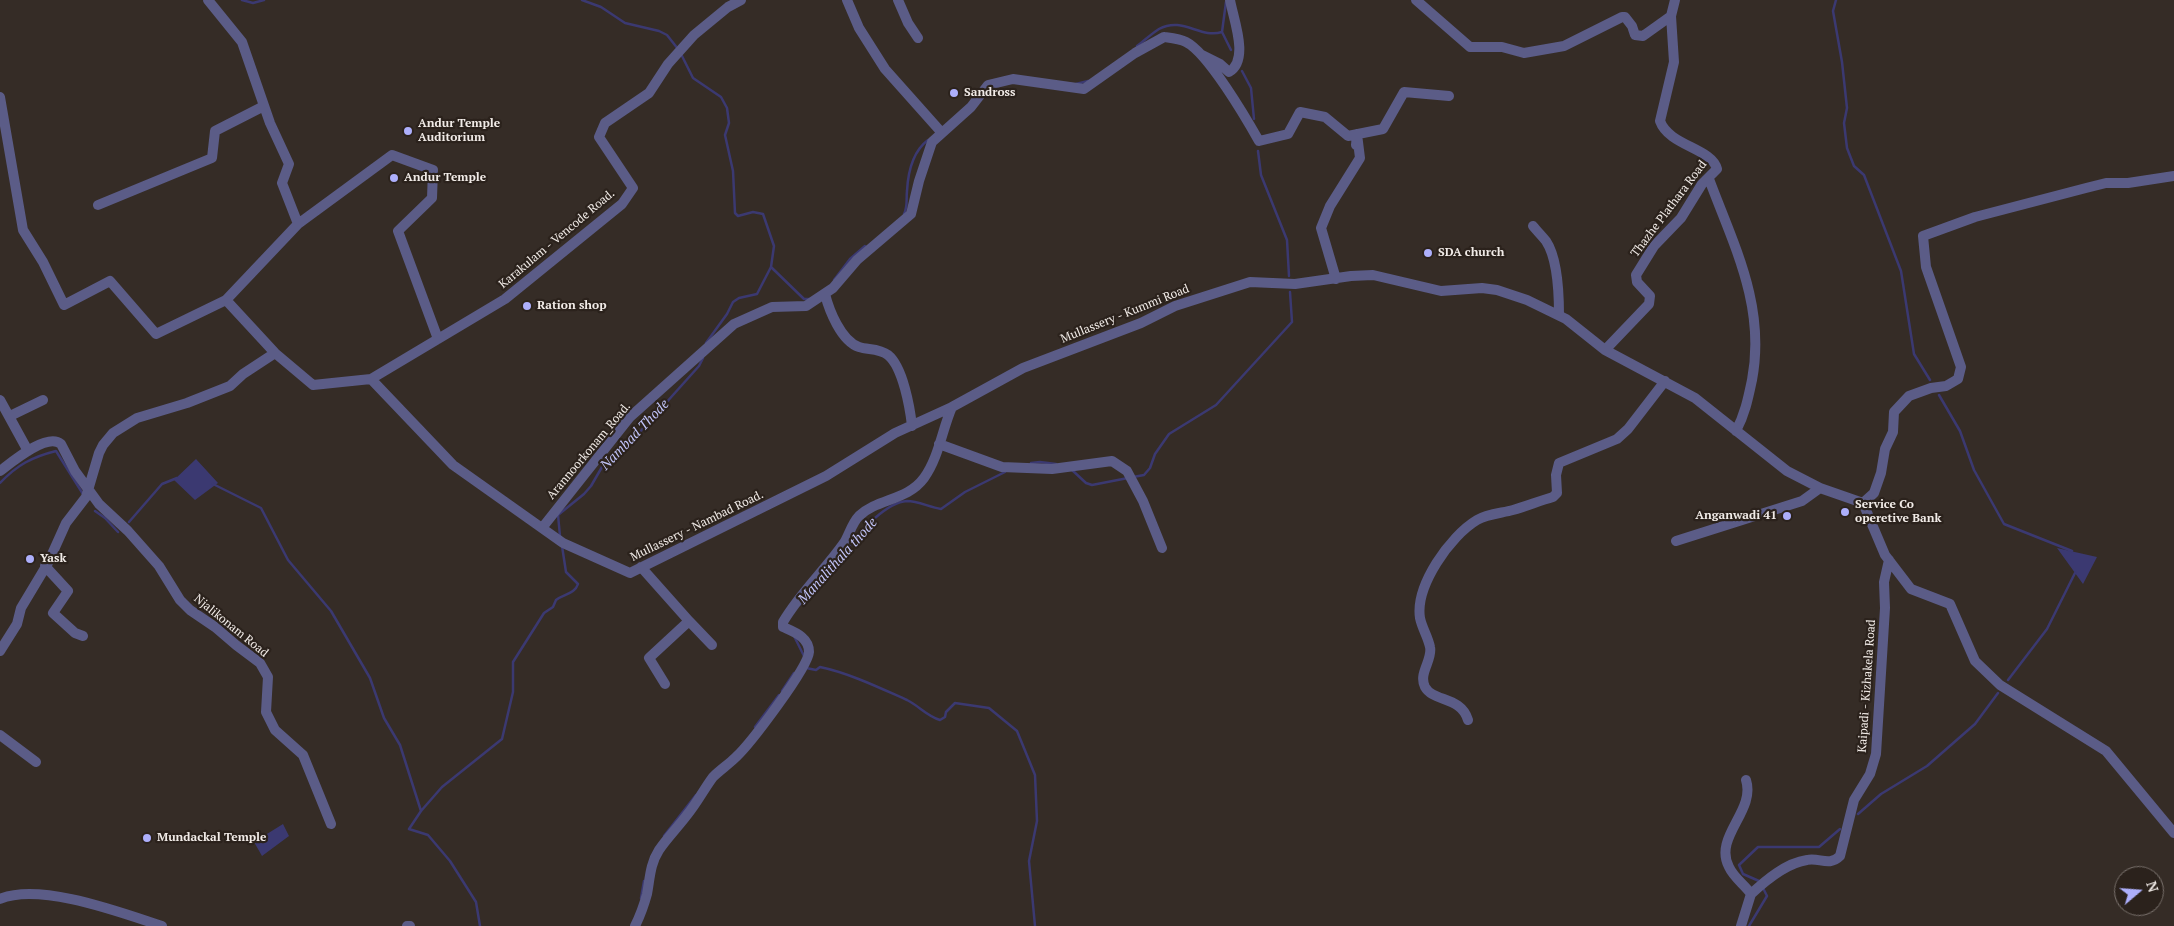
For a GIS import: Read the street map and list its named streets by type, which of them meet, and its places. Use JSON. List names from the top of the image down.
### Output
{
  "streets": {
    "street": [
      "Thazhe Plathara Road",
      "Karakulam - Vencode Road.",
      "Mullassery - Kummi Road",
      "Arannoorkonam_Road.",
      "Mullassery - Nambad Road.",
      "Njalikonam Road",
      "Kaipadi - Kizhakela Road"
    ]
  },
  "crossings": [
    ["Thazhe Plathara Road", "Mullassery - Kummi Road"],
    ["Karakulam - Vencode Road.", "Mullassery - Nambad Road."],
    ["Mullassery - Kummi Road", "Mullassery - Nambad Road."],
    ["Arannoorkonam_Road.", "Mullassery - Nambad Road."]
  ],
  "water": ["Nambad Thode", "Manalithala thode"],
  "places": [
    "Sandross",
    "Andur Temple Auditorium",
    "Andur Temple",
    "SDA church",
    "Ration shop",
    "Service Co operetive Bank",
    "Anganwadi 41",
    "Yask",
    "Mundackal Temple"
  ],
  "north": "right"
}
